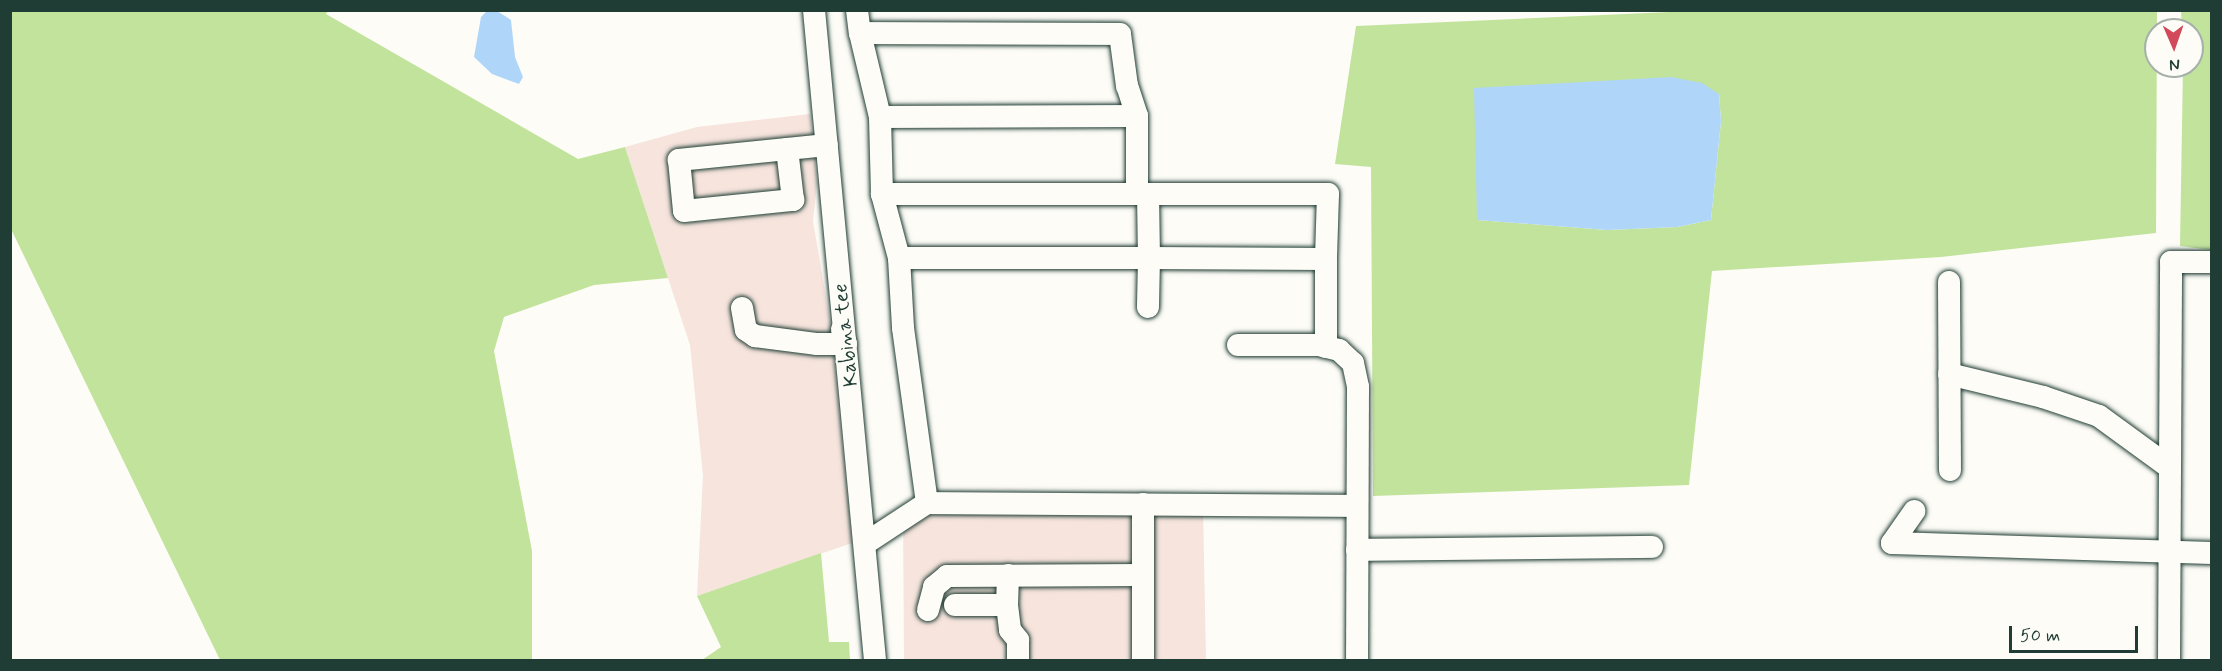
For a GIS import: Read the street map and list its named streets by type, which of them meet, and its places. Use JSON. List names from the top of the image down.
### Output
{
  "streets": {
    "street": ["Kabina tee"]
  },
  "scale_bar": "50 m",
  "north": "bottom"
}
